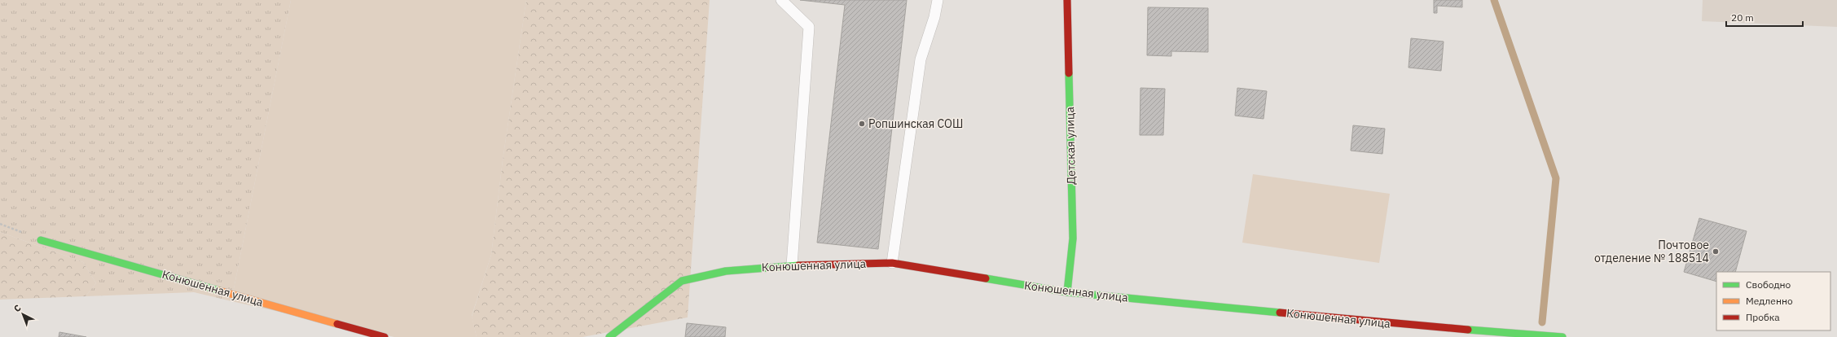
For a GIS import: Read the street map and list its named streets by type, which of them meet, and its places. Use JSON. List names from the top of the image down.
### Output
{
  "streets": {
    "street": ["Детская улица", "Конюшенная улица"]
  },
  "crossings": [
    ["Детская улица", "Конюшенная улица"]
  ],
  "places": ["Ропшинская СОШ", "Почтовое отделение № 188514"],
  "legend": ["Свободно", "Медленно", "Пробка"],
  "scale_bar": "20 m",
  "north": "top left"
}
